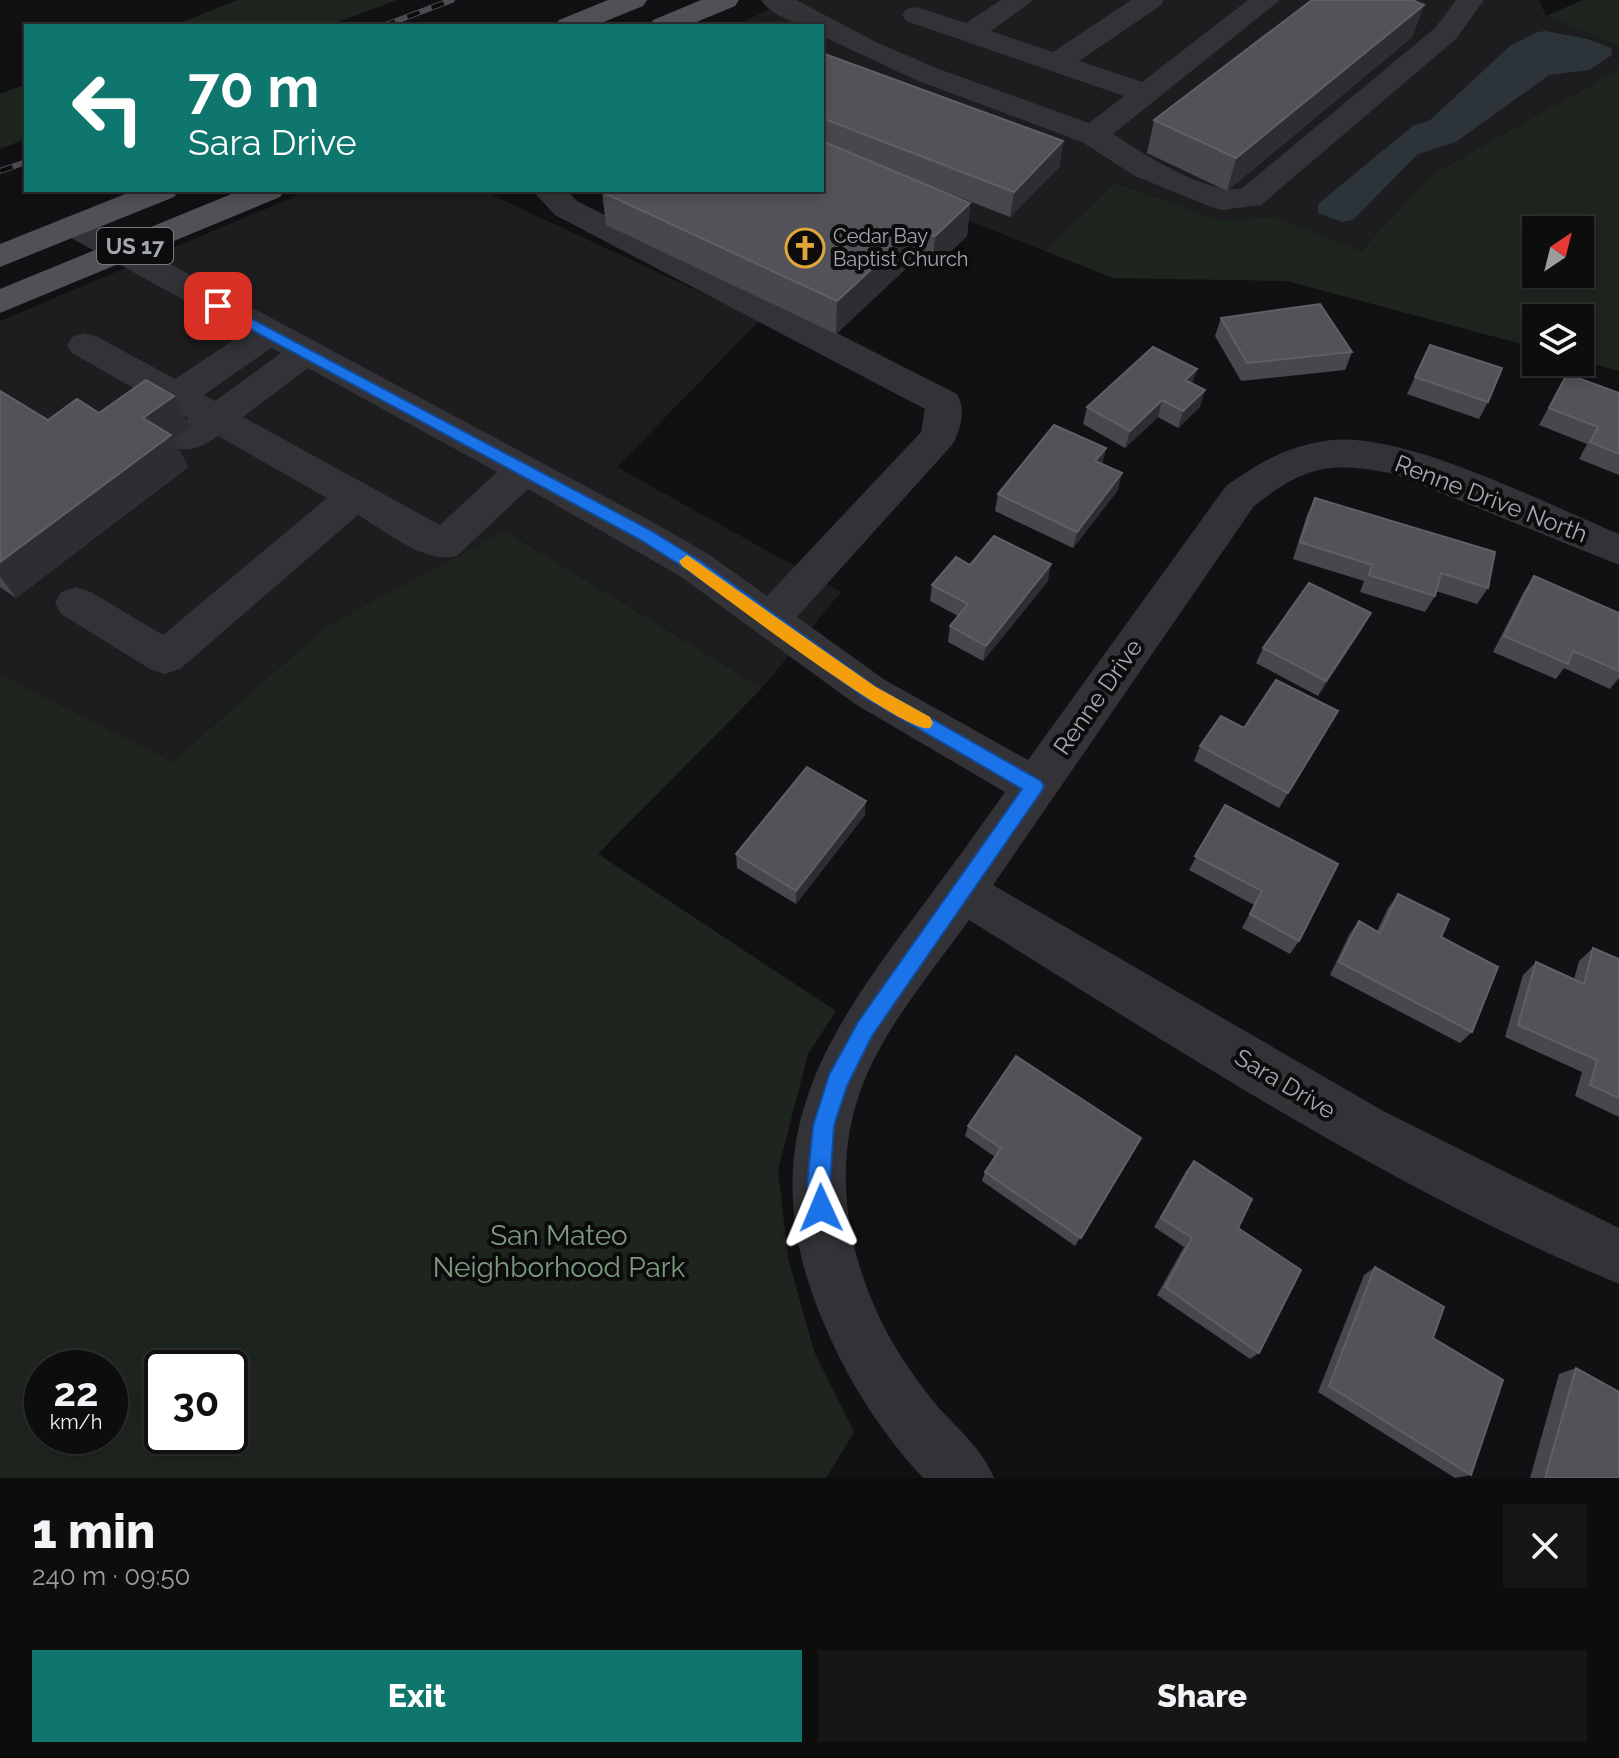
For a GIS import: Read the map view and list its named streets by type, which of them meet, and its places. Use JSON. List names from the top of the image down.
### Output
{
  "streets": {
    "main road": ["US 17"],
    "street": ["Renne Drive North", "Renne Drive", "Sara Drive"]
  },
  "crossings": [
    ["Renne Drive North", "Renne Drive"],
    ["Renne Drive", "Sara Drive"]
  ],
  "parks": ["San Mateo Neighborhood Park"],
  "places": {
    "church": ["Cedar Bay Baptist Church"]
  },
  "north": "top right",
  "page": {
    "turn": ["70 m", "Sara Drive"],
    "speed": "22 km/h",
    "limit": "30",
    "heading": ["1 min", "240 m · 09:50"],
    "buttons": ["Exit", "Share"]
  }
}
